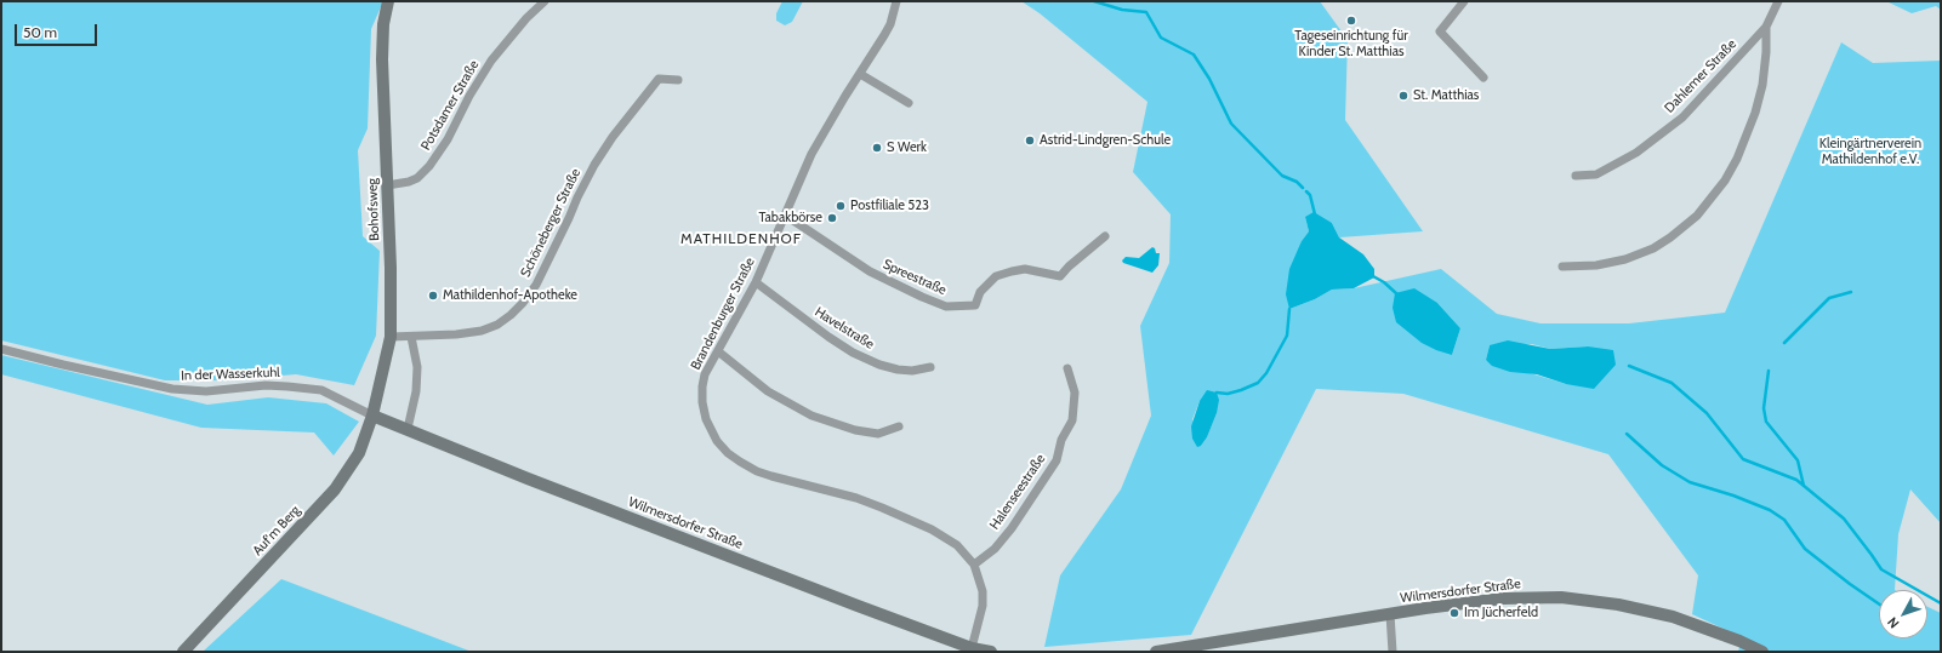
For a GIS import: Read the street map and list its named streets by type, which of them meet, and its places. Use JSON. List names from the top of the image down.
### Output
{
  "streets": {
    "street": [
      "Dahlemer Straße",
      "Potsdamer Straße",
      "Bohofsweg",
      "Schöneberger Straße",
      "Spreestraße",
      "Brandenburger Straße",
      "Havelstraße",
      "In der Wasserkuhl",
      "Halenseestraße",
      "Wilmersdorfer Straße",
      "Auf'm Berg"
    ]
  },
  "crossings": [
    ["Potsdamer Straße", "Bohofsweg"],
    ["Bohofsweg", "Schöneberger Straße"],
    ["Bohofsweg", "In der Wasserkuhl"],
    ["Bohofsweg", "Wilmersdorfer Straße"],
    ["Bohofsweg", "Auf'm Berg"],
    ["Spreestraße", "Brandenburger Straße"],
    ["Brandenburger Straße", "Havelstraße"],
    ["Brandenburger Straße", "Halenseestraße"],
    ["Brandenburger Straße", "Wilmersdorfer Straße"],
    ["In der Wasserkuhl", "Wilmersdorfer Straße"],
    ["In der Wasserkuhl", "Auf'm Berg"],
    ["Wilmersdorfer Straße", "Auf'm Berg"]
  ],
  "districts": ["MATHILDENHOF"],
  "parks": ["Kleingärtnerverein Mathildenhof e.V."],
  "places": [
    "Tageseinrichtung für Kinder St. Matthias",
    "St. Matthias",
    "Astrid-Lindgren-Schule",
    "S Werk",
    "Postfiliale 523",
    "Tabakbörse",
    "Mathildenhof-Apotheke",
    "Im Jücherfeld"
  ],
  "scale_bar": "50 m",
  "north": "bottom left"
}
